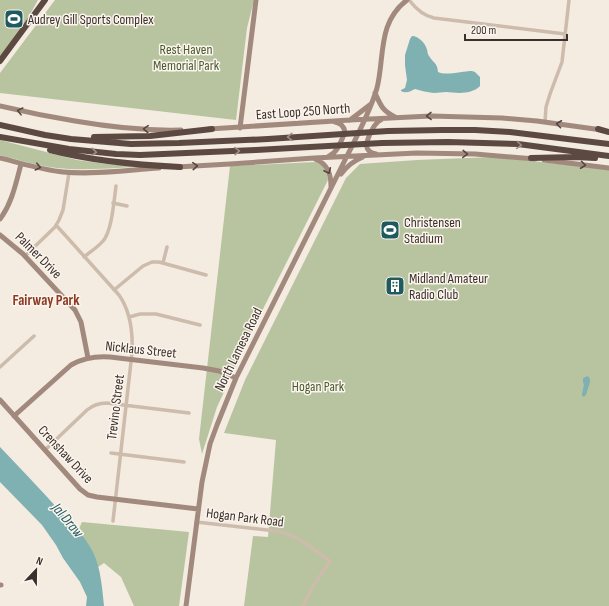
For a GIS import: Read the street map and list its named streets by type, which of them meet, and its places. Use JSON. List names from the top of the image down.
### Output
{
  "streets": {
    "main road": [
      "East Loop 250 North",
      "Palmer Drive",
      "Nicklaus Street",
      "North Lamesa Road",
      "Crenshaw Drive"
    ],
    "street": ["Trevino Street", "Hogan Park Road"]
  },
  "crossings": [
    ["East Loop 250 North", "North Lamesa Road"],
    ["Palmer Drive", "Nicklaus Street"],
    ["Nicklaus Street", "North Lamesa Road"],
    ["Nicklaus Street", "Trevino Street"],
    ["Nicklaus Street", "Crenshaw Drive"],
    ["North Lamesa Road", "Crenshaw Drive"],
    ["North Lamesa Road", "Hogan Park Road"],
    ["Trevino Street", "Crenshaw Drive"]
  ],
  "districts": ["Fairway Park"],
  "water": ["Jal Draw"],
  "parks": ["Rest Haven Memorial Park", "Hogan Park"],
  "places": {
    "sports": ["Audrey Gill Sports Complex", "Christensen Stadium"],
    "building": ["Midland Amateur Radio Club"]
  },
  "scale_bar": "200 m",
  "north": "top"
}
